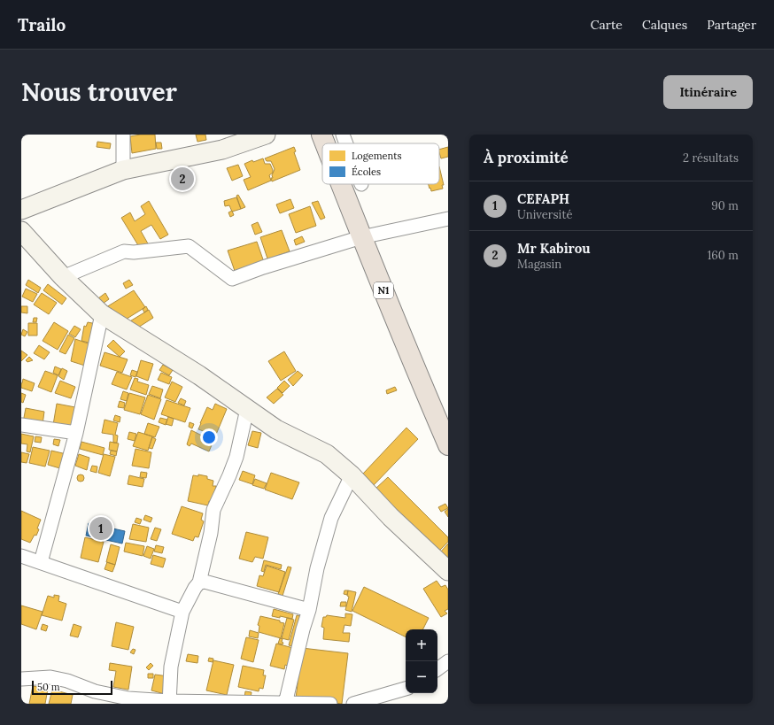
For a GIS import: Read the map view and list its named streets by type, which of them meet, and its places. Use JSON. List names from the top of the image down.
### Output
{
  "streets": {
    "highway": ["N1"]
  },
  "legend": ["Logements", "Écoles"],
  "scale_bar": "50 m",
  "page": {
    "header": "Trailo",
    "nav": ["Carte", "Calques", "Partager"],
    "buttons": "Itinéraire",
    "title": "Nous trouver",
    "heading": ["À proximité", "2 résultats"],
    "pins": ["2", "1"],
    "list": [
      {
        "mark": "1",
        "name": "CEFAPH",
        "note": "Université",
        "value": "90 m"
      },
      {
        "mark": "2",
        "name": "Mr Kabirou",
        "note": "Magasin",
        "value": "160 m"
      }
    ],
    "map_buttons": ["+", "−"],
    "scale": "50 m"
  }
}
